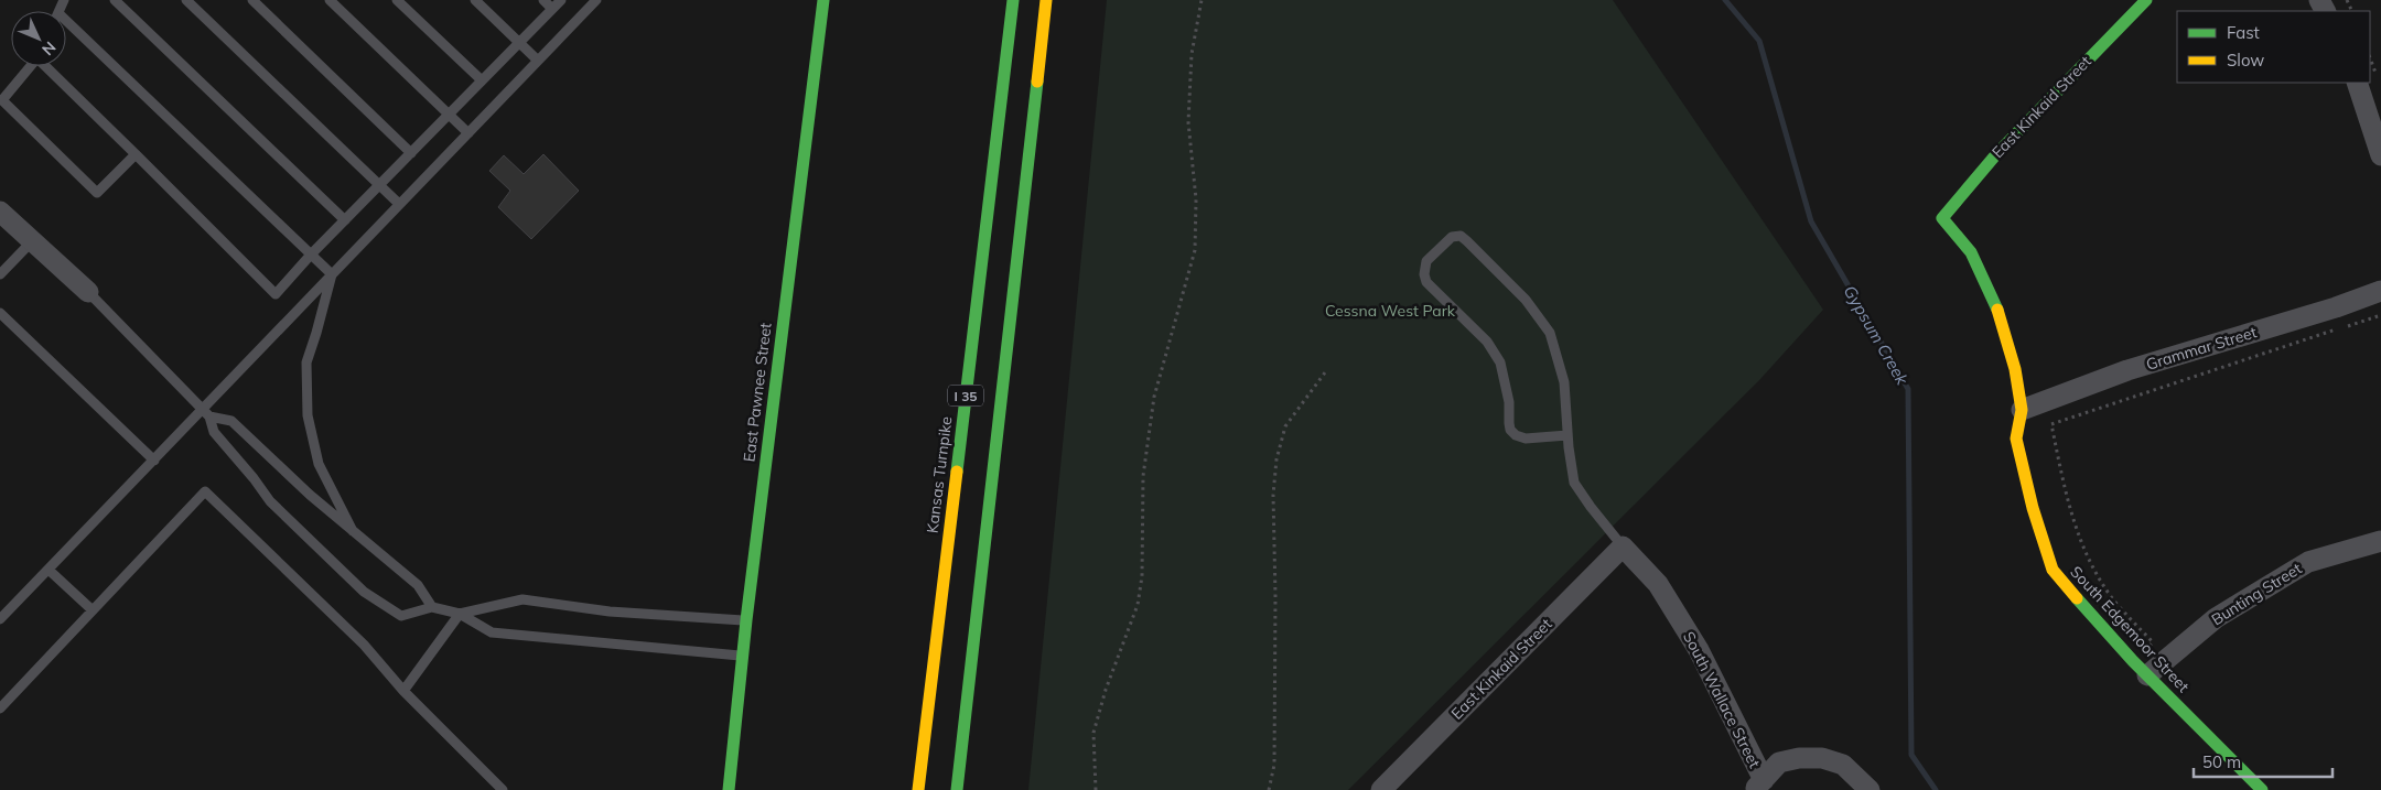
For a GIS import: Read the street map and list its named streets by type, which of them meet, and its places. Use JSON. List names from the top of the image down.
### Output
{
  "streets": {
    "main road": [
      "East Kinkaid Street",
      "East Pawnee Street",
      "I 35",
      "Kansas Turnpike",
      "South Edgemoor Street"
    ],
    "street": ["Grammar Street", "Bunting Street", "South Wallace Street"]
  },
  "crossings": [
    ["East Kinkaid Street", "South Edgemoor Street"],
    ["East Kinkaid Street", "South Wallace Street"],
    ["Grammar Street", "South Edgemoor Street"],
    ["Bunting Street", "South Edgemoor Street"]
  ],
  "water": ["Gypsum Creek"],
  "parks": ["Cessna West Park"],
  "legend": ["Fast", "Slow"],
  "scale_bar": "50 m",
  "north": "bottom right"
}
